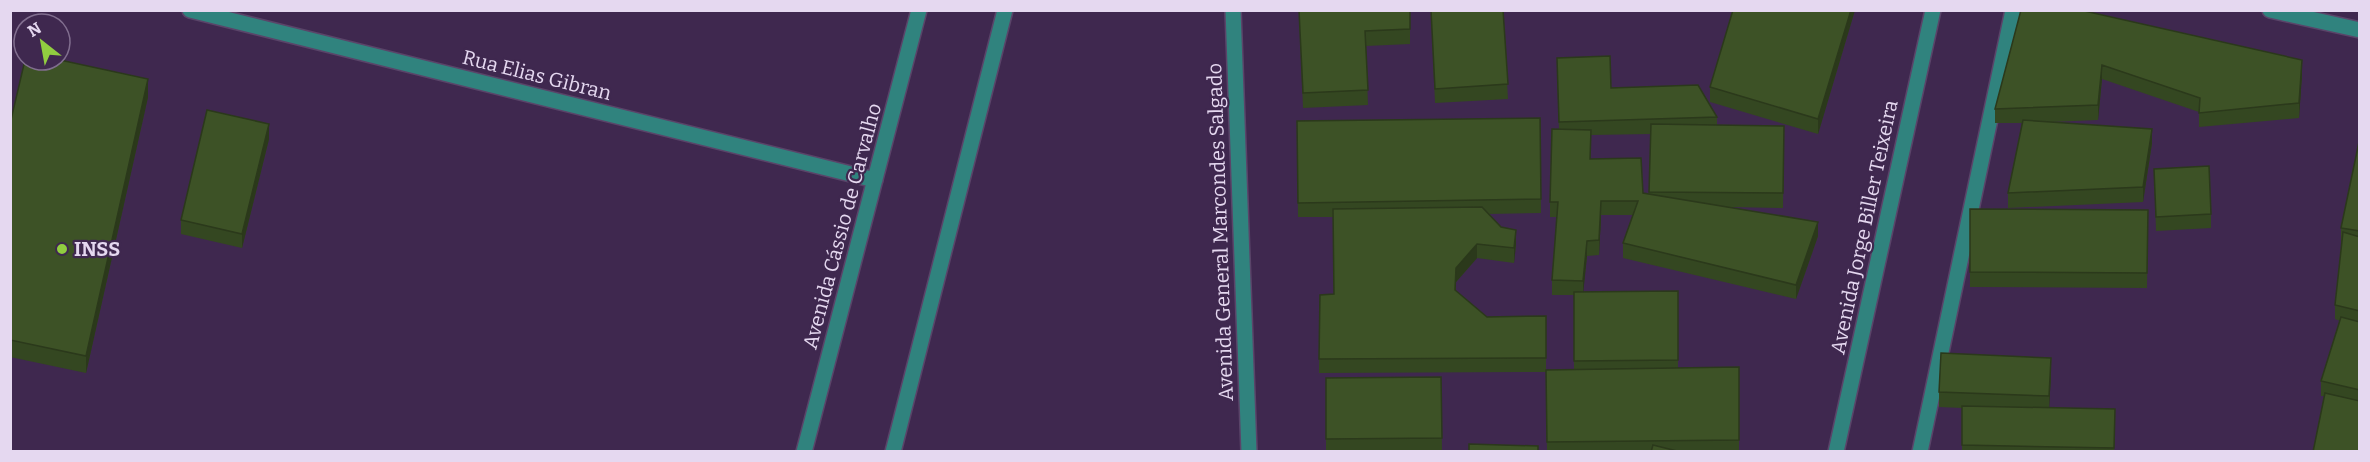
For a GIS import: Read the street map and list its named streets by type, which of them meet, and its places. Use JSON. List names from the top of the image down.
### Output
{
  "streets": {
    "street": [
      "Rua Elias Gibran",
      "Avenida Cássio de Carvalho",
      "Avenida Jorge Biller Teixeira",
      "Avenida General Marcondes Salgado"
    ]
  },
  "crossings": [
    ["Rua Elias Gibran", "Avenida Cássio de Carvalho"]
  ],
  "places": ["INSS"],
  "north": "top left"
}
